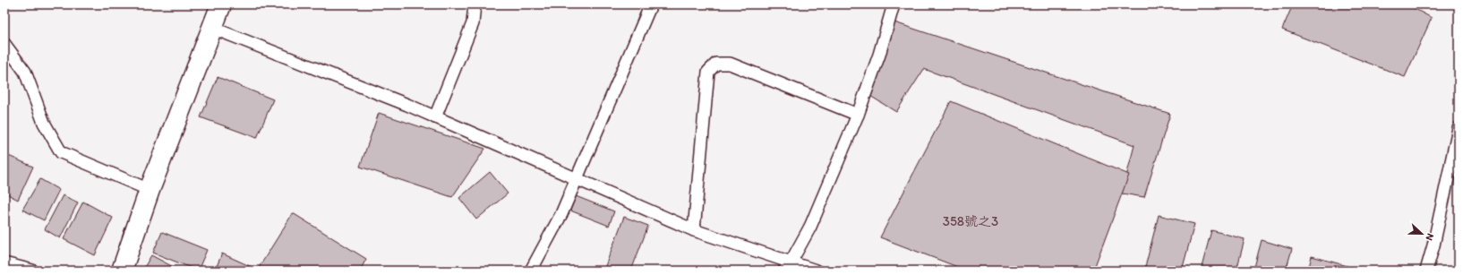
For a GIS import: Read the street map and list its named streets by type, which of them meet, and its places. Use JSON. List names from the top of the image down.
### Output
{
  "house_numbers": ["358號之3"],
  "north": "right"
}
